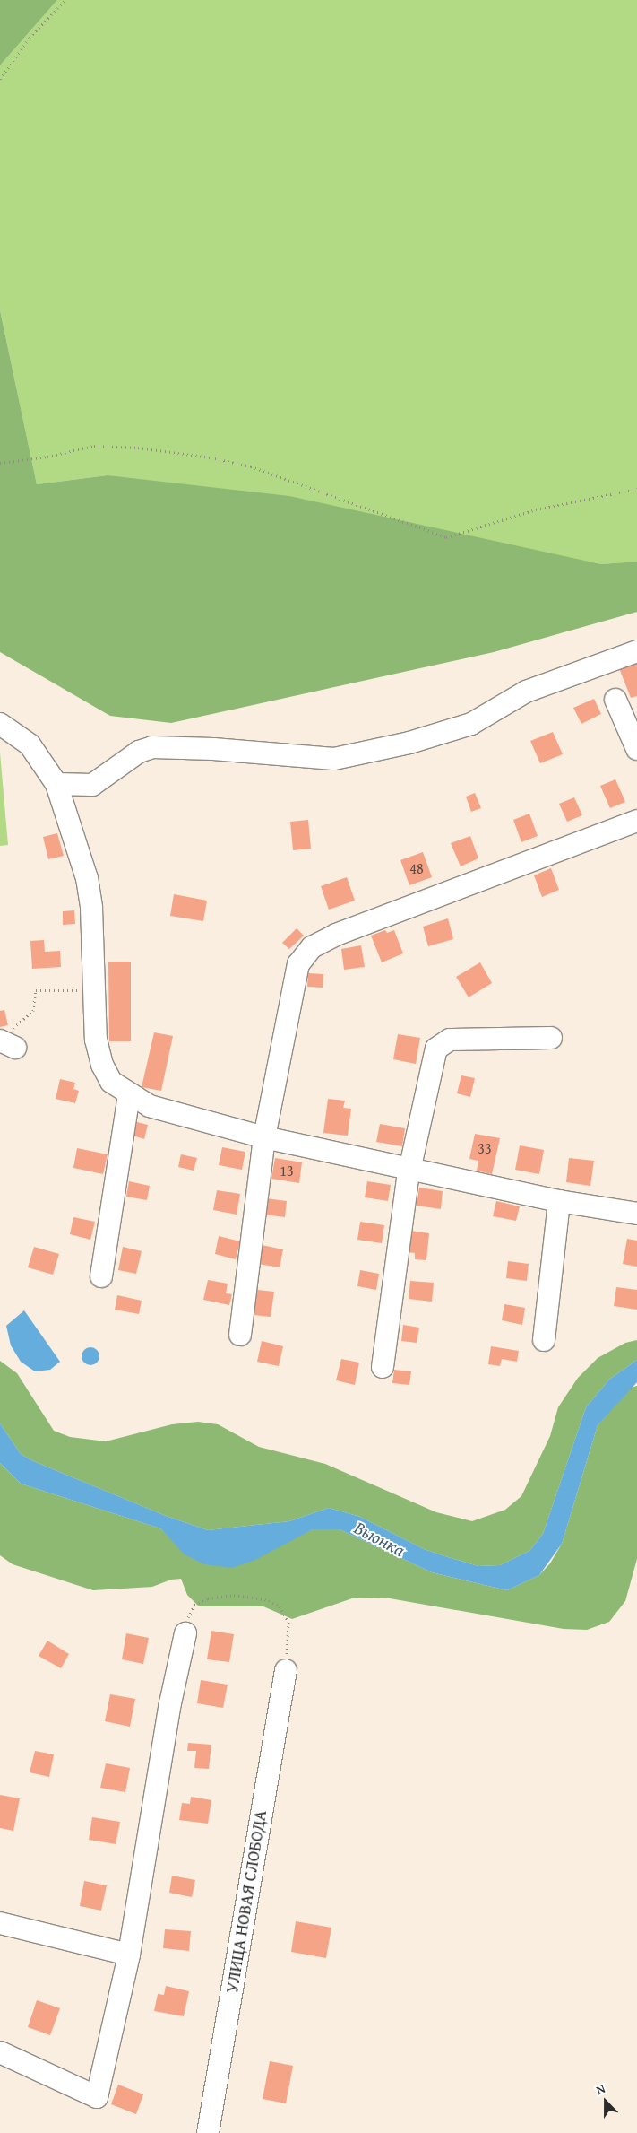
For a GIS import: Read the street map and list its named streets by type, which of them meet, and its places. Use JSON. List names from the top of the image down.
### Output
{
  "streets": {
    "street": ["УЛИЦА НОВАЯ СЛОБОДА"]
  },
  "water": ["Вьюнка"],
  "house_numbers": ["48", "33", "13"],
  "north": "top"
}
